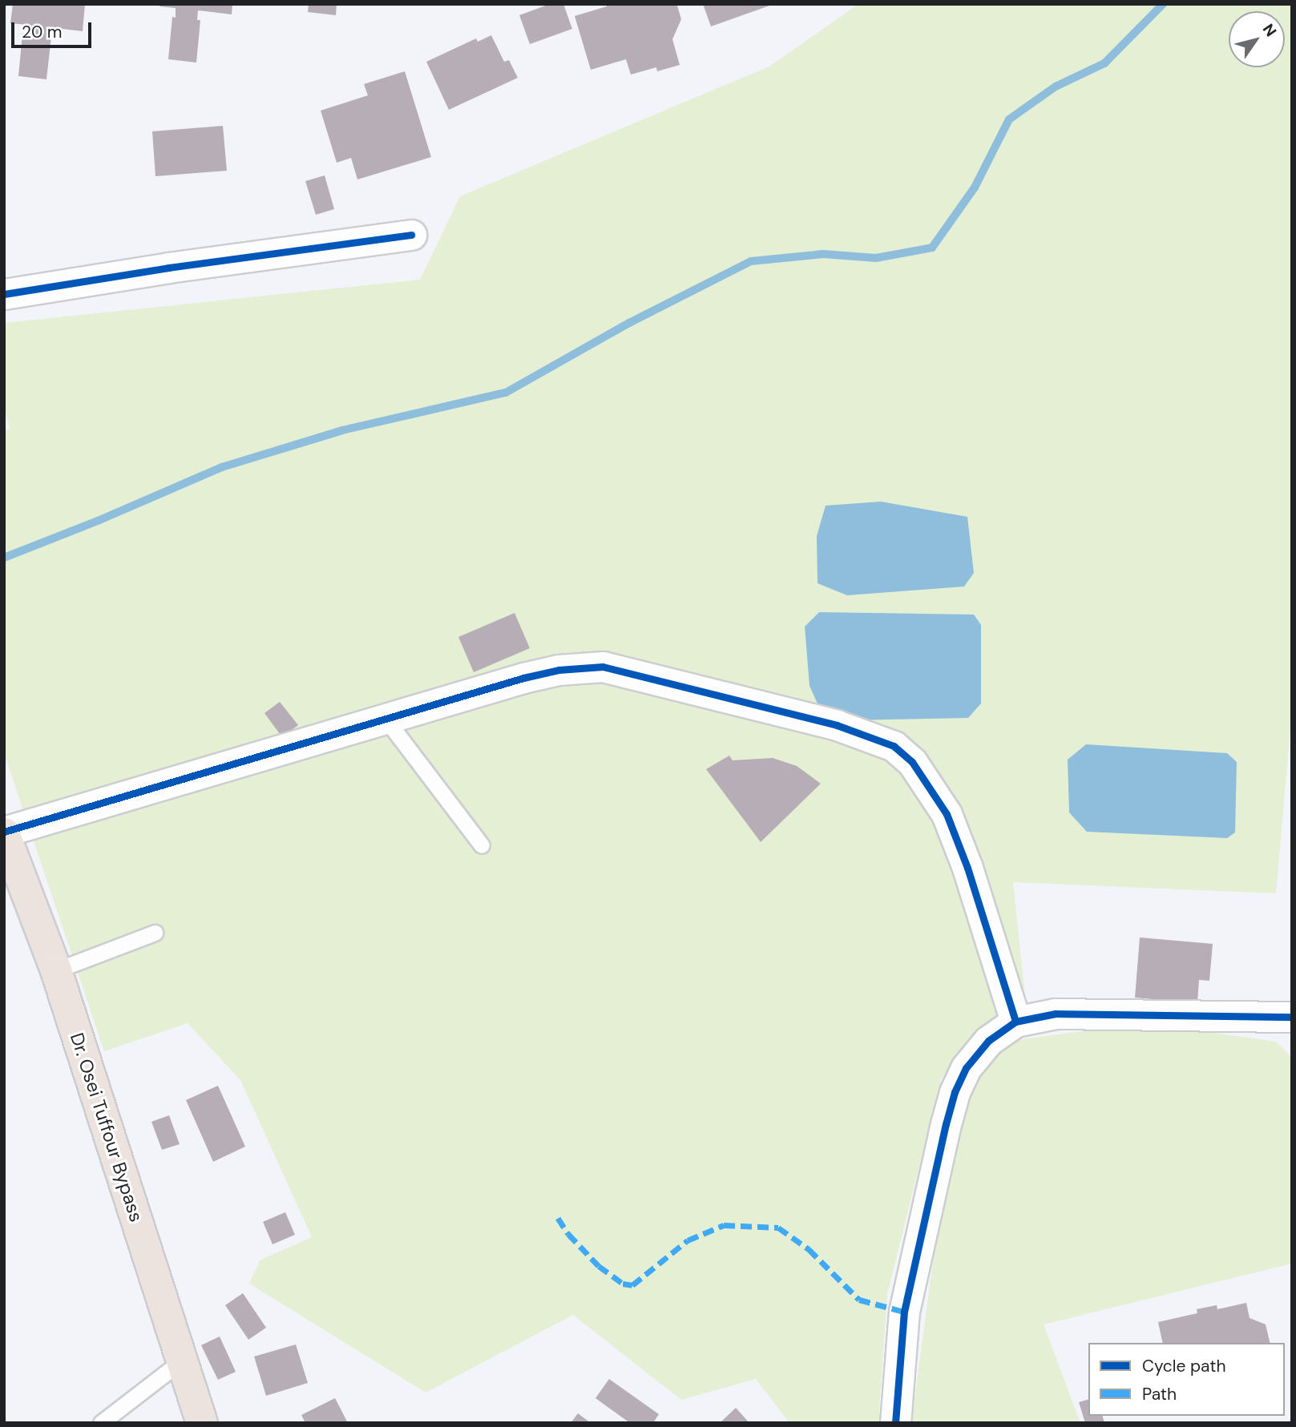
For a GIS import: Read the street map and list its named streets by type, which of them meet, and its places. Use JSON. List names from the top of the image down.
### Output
{
  "streets": {
    "highway": ["Dr. Osei Tuffour Bypass"]
  },
  "legend": ["Cycle path", "Path"],
  "scale_bar": "20 m",
  "north": "top right"
}
